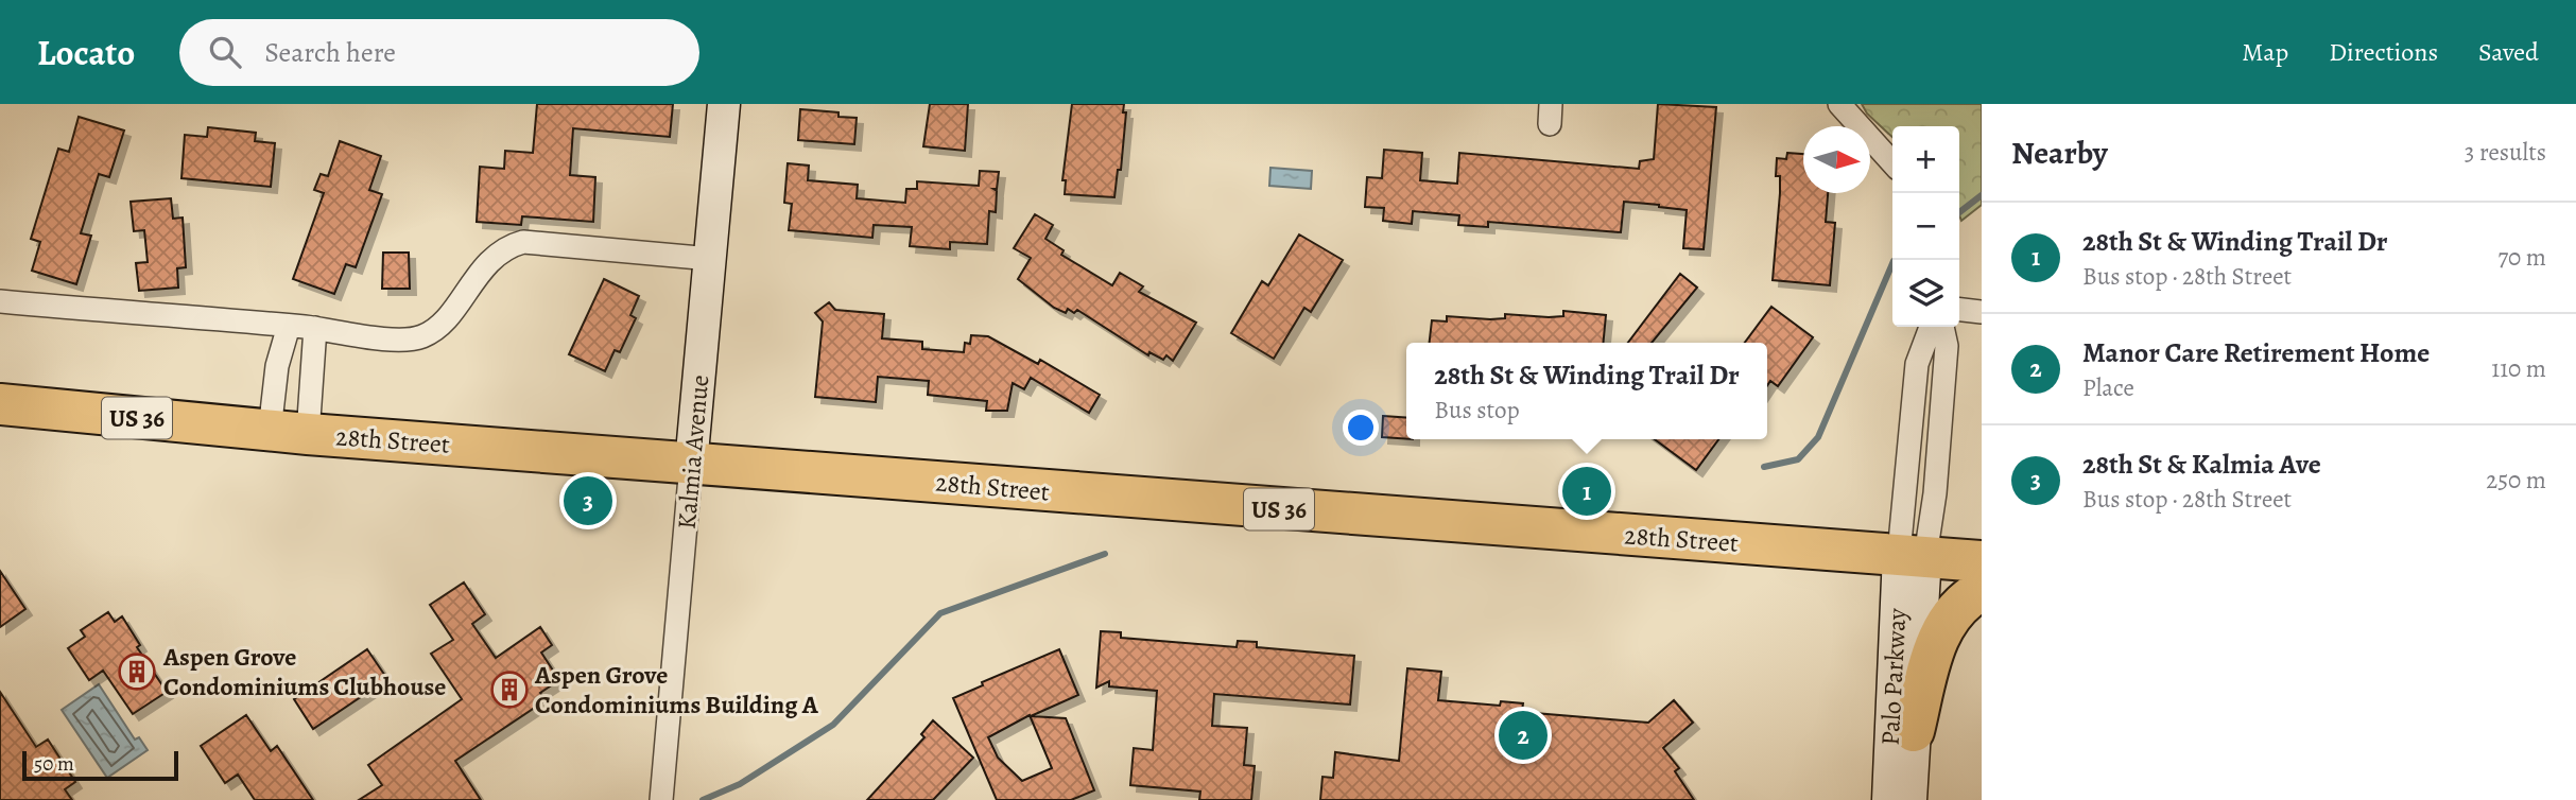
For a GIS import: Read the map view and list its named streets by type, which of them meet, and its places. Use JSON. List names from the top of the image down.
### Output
{
  "streets": {
    "highway": ["US 36", "28th Street"],
    "street": ["Kalmia Avenue", "Palo Parkway"]
  },
  "crossings": [
    ["28th Street", "Kalmia Avenue"],
    ["28th Street", "Palo Parkway"]
  ],
  "places": {
    "building": ["Aspen Grove Condominiums Clubhouse", "Aspen Grove Condominiums Building A"]
  },
  "scale_bar": "50 m",
  "north": "right",
  "page": {
    "header": "Locato",
    "search": "Search here",
    "nav": ["Map", "Directions", "Saved"],
    "heading": ["Nearby", "3 results"],
    "map_buttons": ["+", "−"],
    "list": [
      {
        "mark": "1",
        "name": "28th St & Winding Trail Dr",
        "note": "Bus stop · 28th Street",
        "value": "70 m"
      },
      {
        "mark": "2",
        "name": "Manor Care Retirement Home",
        "note": "Place",
        "value": "110 m"
      },
      {
        "mark": "3",
        "name": "28th St & Kalmia Ave",
        "note": "Bus stop · 28th Street",
        "value": "250 m"
      }
    ],
    "popup": ["28th St & Winding Trail Dr", "Bus stop"],
    "pins": ["1", "3", "2"],
    "scale": "50 m"
  }
}
